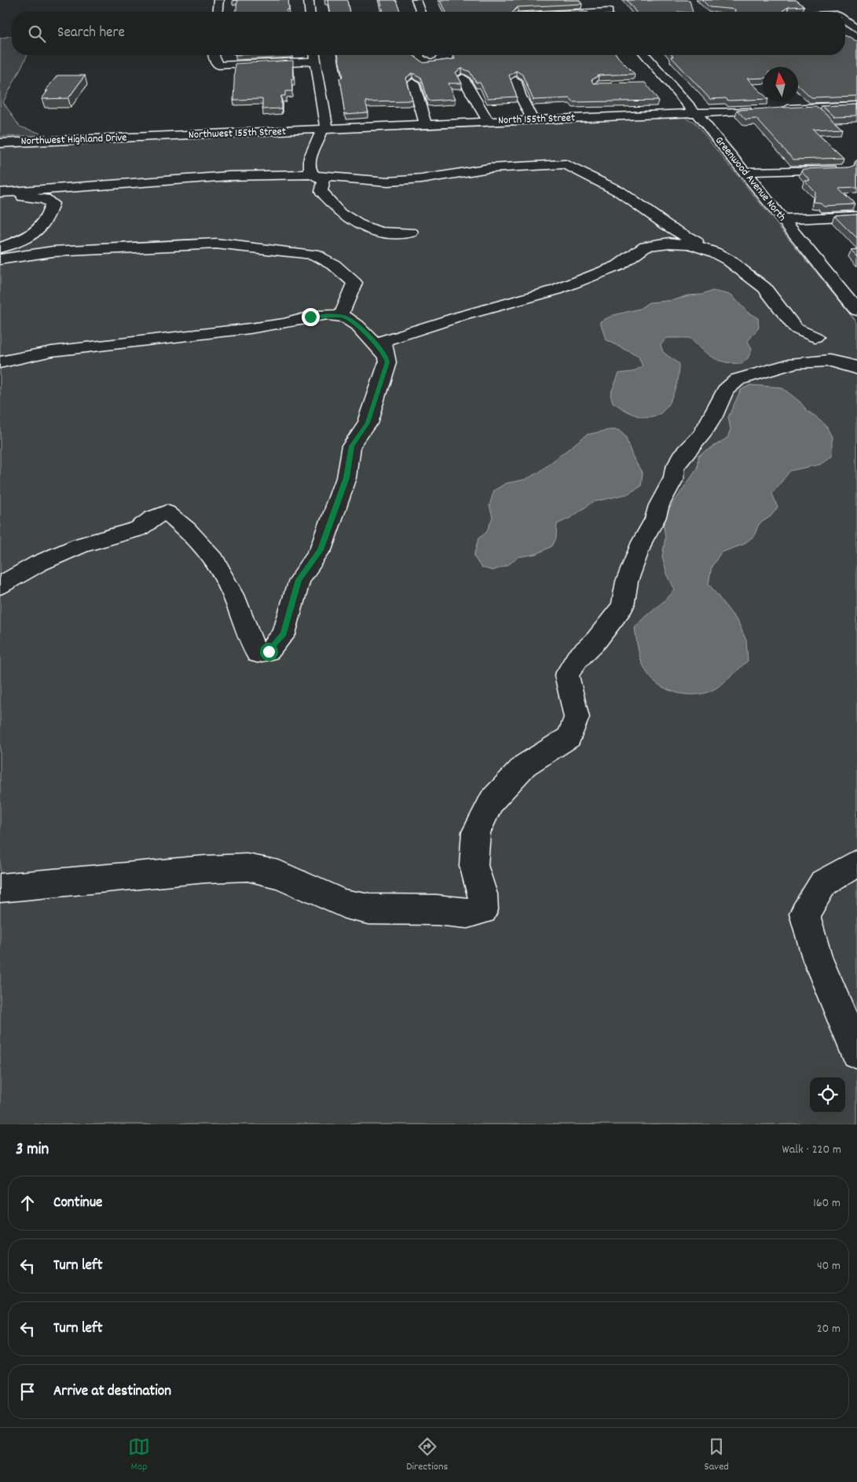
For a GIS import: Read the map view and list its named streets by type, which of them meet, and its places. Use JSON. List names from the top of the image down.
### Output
{
  "streets": {
    "street": [
      "North 155th Street",
      "Northwest 155th Street",
      "Northwest Highland Drive",
      "Greenwood Avenue North"
    ]
  },
  "crossings": [
    ["North 155th Street", "Northwest 155th Street"],
    ["North 155th Street", "Greenwood Avenue North"],
    ["Northwest 155th Street", "Northwest Highland Drive"]
  ],
  "north": "top",
  "page": {
    "search": "Search here",
    "heading": ["3 min", "Walk · 220 m"],
    "list": [
      ["Continue", "160 m"],
      ["Turn left", "40 m"],
      ["Turn left", "20 m"],
      "Arrive at destination"
    ],
    "nav": ["Map", "Directions", "Saved"]
  }
}
